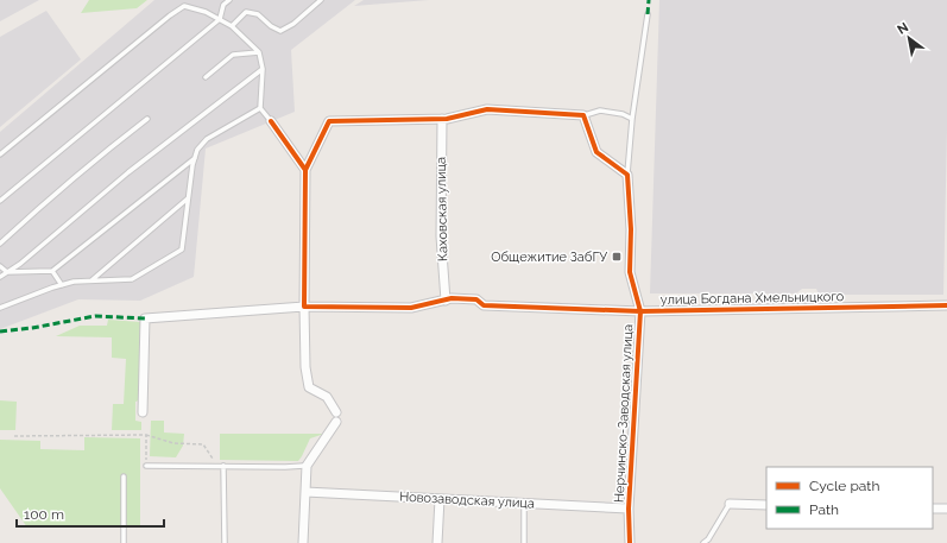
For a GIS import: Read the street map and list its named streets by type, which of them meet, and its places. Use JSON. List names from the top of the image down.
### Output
{
  "streets": {
    "street": [
      "Каховская улица",
      "улица Богдана Хмельницкого",
      "Нерчинско-Заводская улица",
      "Новозаводская улица"
    ]
  },
  "crossings": [
    ["Каховская улица", "улица Богдана Хмельницкого"],
    ["улица Богдана Хмельницкого", "Нерчинско-Заводская улица"],
    ["Нерчинско-Заводская улица", "Новозаводская улица"]
  ],
  "places": {
    "transit": ["Общежитие ЗабГУ"]
  },
  "legend": ["Cycle path", "Path"],
  "scale_bar": "100 m",
  "north": "top left"
}
